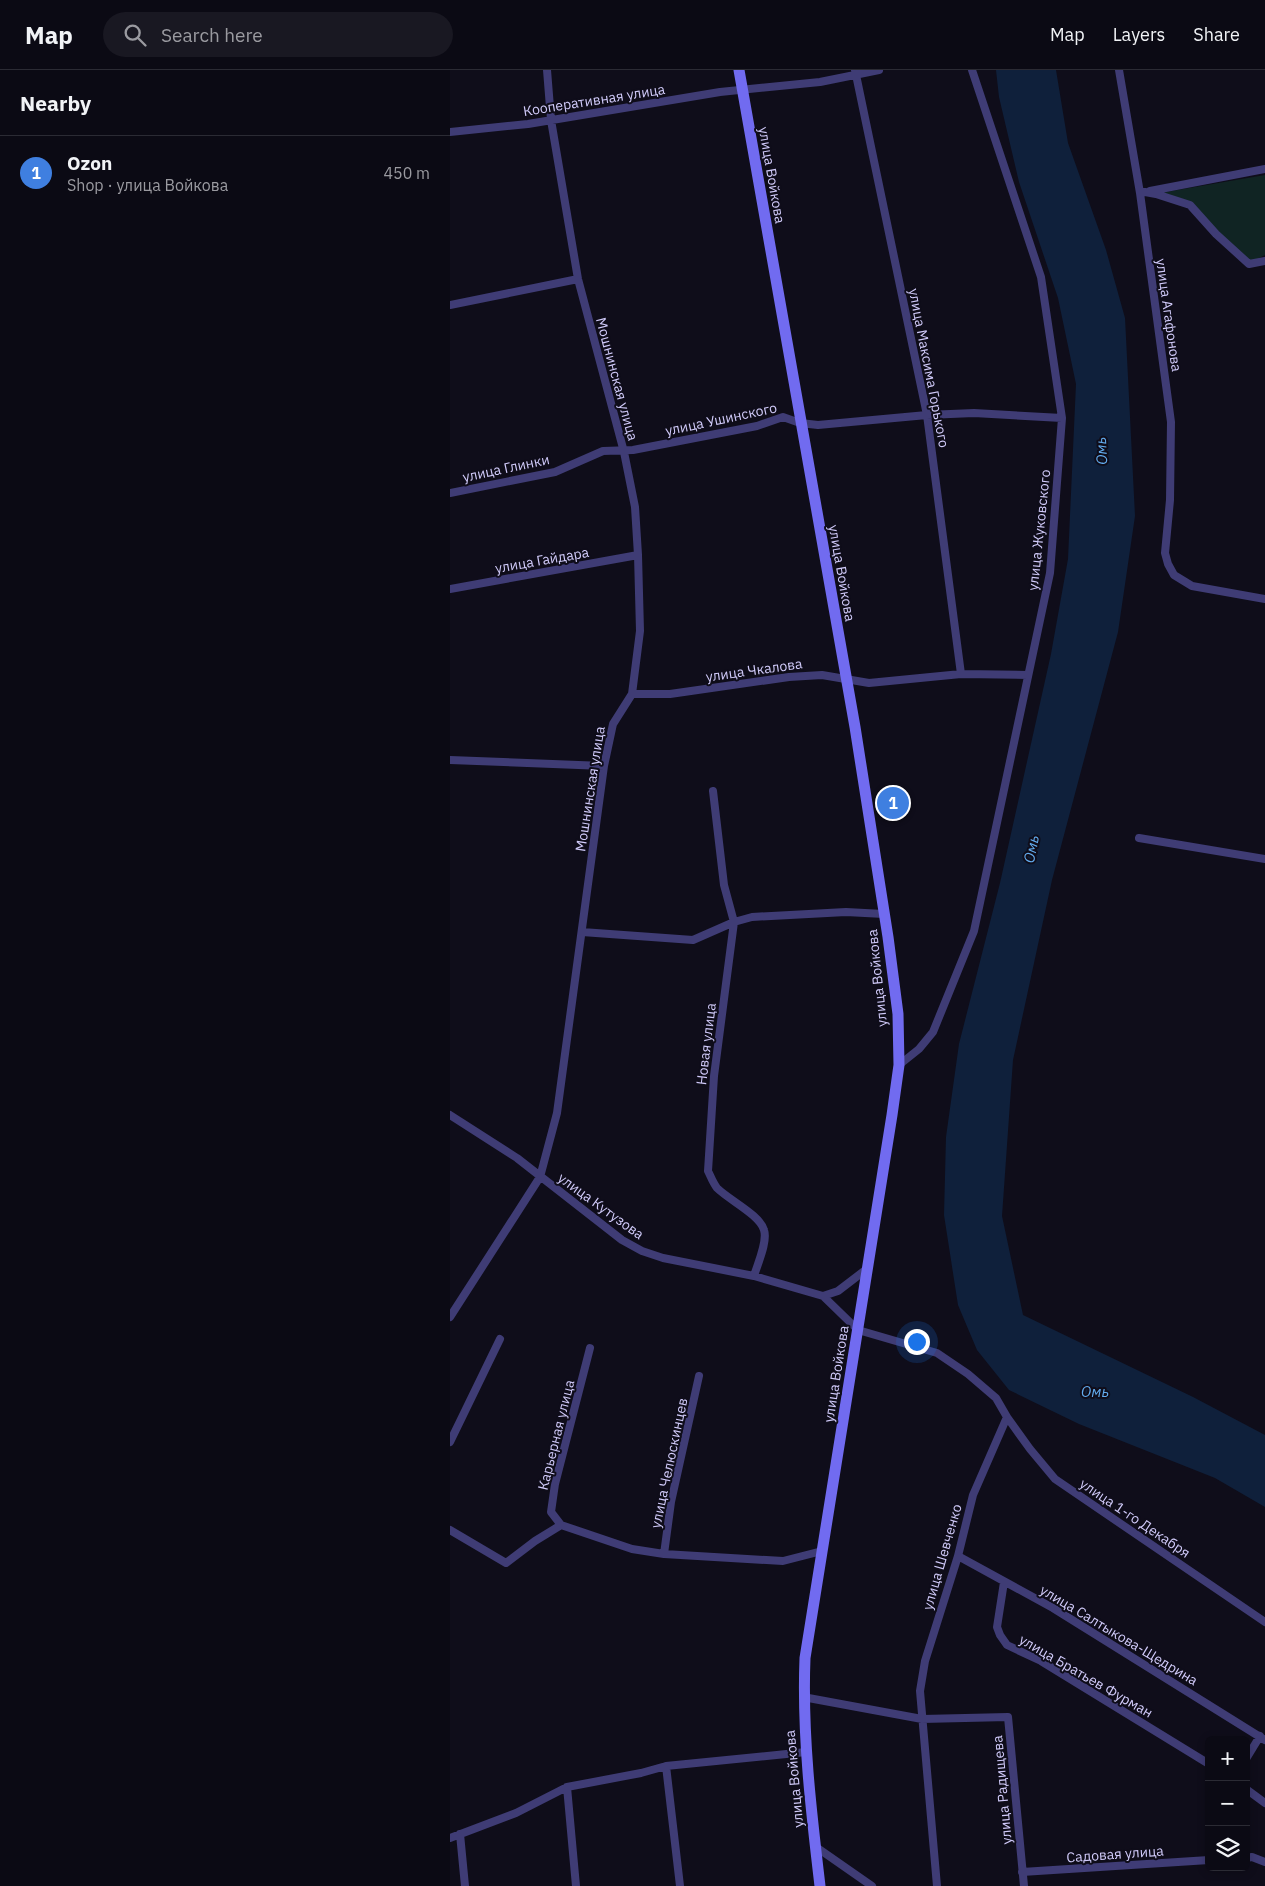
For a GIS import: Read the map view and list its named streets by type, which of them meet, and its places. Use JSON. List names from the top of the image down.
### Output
{
  "streets": {
    "main road": ["улица Войкова"],
    "street": [
      "Кооперативная улица",
      "улица Агафонова",
      "улица Максима Горького",
      "Мошнинская улица",
      "улица Ушинского",
      "улица Глинки",
      "улица Жуковского",
      "улица Гайдара",
      "улица Чкалова",
      "Новая улица",
      "улица Кутузова",
      "Карьерная улица",
      "улица Челюскинцев",
      "улица 1-го Декабря",
      "улица Шевченко",
      "улица Салтыкова-Щедрина",
      "улица Братьев Фурман",
      "улица Радищева",
      "Садовая улица"
    ]
  },
  "crossings": [
    ["Кооперативная улица", "улица Войкова"],
    ["Кооперативная улица", "улица Максима Горького"],
    ["Кооперативная улица", "Мошнинская улица"],
    ["улица Войкова", "улица Ушинского"],
    ["улица Войкова", "улица Жуковского"],
    ["улица Войкова", "улица Чкалова"],
    ["улица Войкова", "улица Кутузова"],
    ["улица Максима Горького", "улица Ушинского"],
    ["улица Максима Горького", "улица Чкалова"],
    ["Мошнинская улица", "улица Ушинского"],
    ["Мошнинская улица", "улица Глинки"],
    ["Мошнинская улица", "улица Гайдара"],
    ["Мошнинская улица", "улица Чкалова"],
    ["Мошнинская улица", "улица Кутузова"],
    ["улица Ушинского", "улица Глинки"],
    ["улица Ушинского", "улица Жуковского"],
    ["улица Жуковского", "улица Чкалова"],
    ["Новая улица", "улица Кутузова"],
    ["улица 1-го Декабря", "улица Шевченко"],
    ["улица Шевченко", "улица Салтыкова-Щедрина"],
    ["улица Шевченко", "улица Радищева"],
    ["улица Салтыкова-Щедрина", "улица Братьев Фурман"],
    ["улица Радищева", "Садовая улица"]
  ],
  "water": ["Омь"],
  "page": {
    "header": "Map",
    "search": "Search here",
    "nav": ["Map", "Layers", "Share"],
    "heading": "Nearby",
    "list": [
      {
        "mark": "1",
        "name": "Ozon",
        "note": "Shop · улица Войкова",
        "value": "450 m"
      }
    ],
    "pins": "1",
    "map_buttons": ["+", "−"]
  }
}
